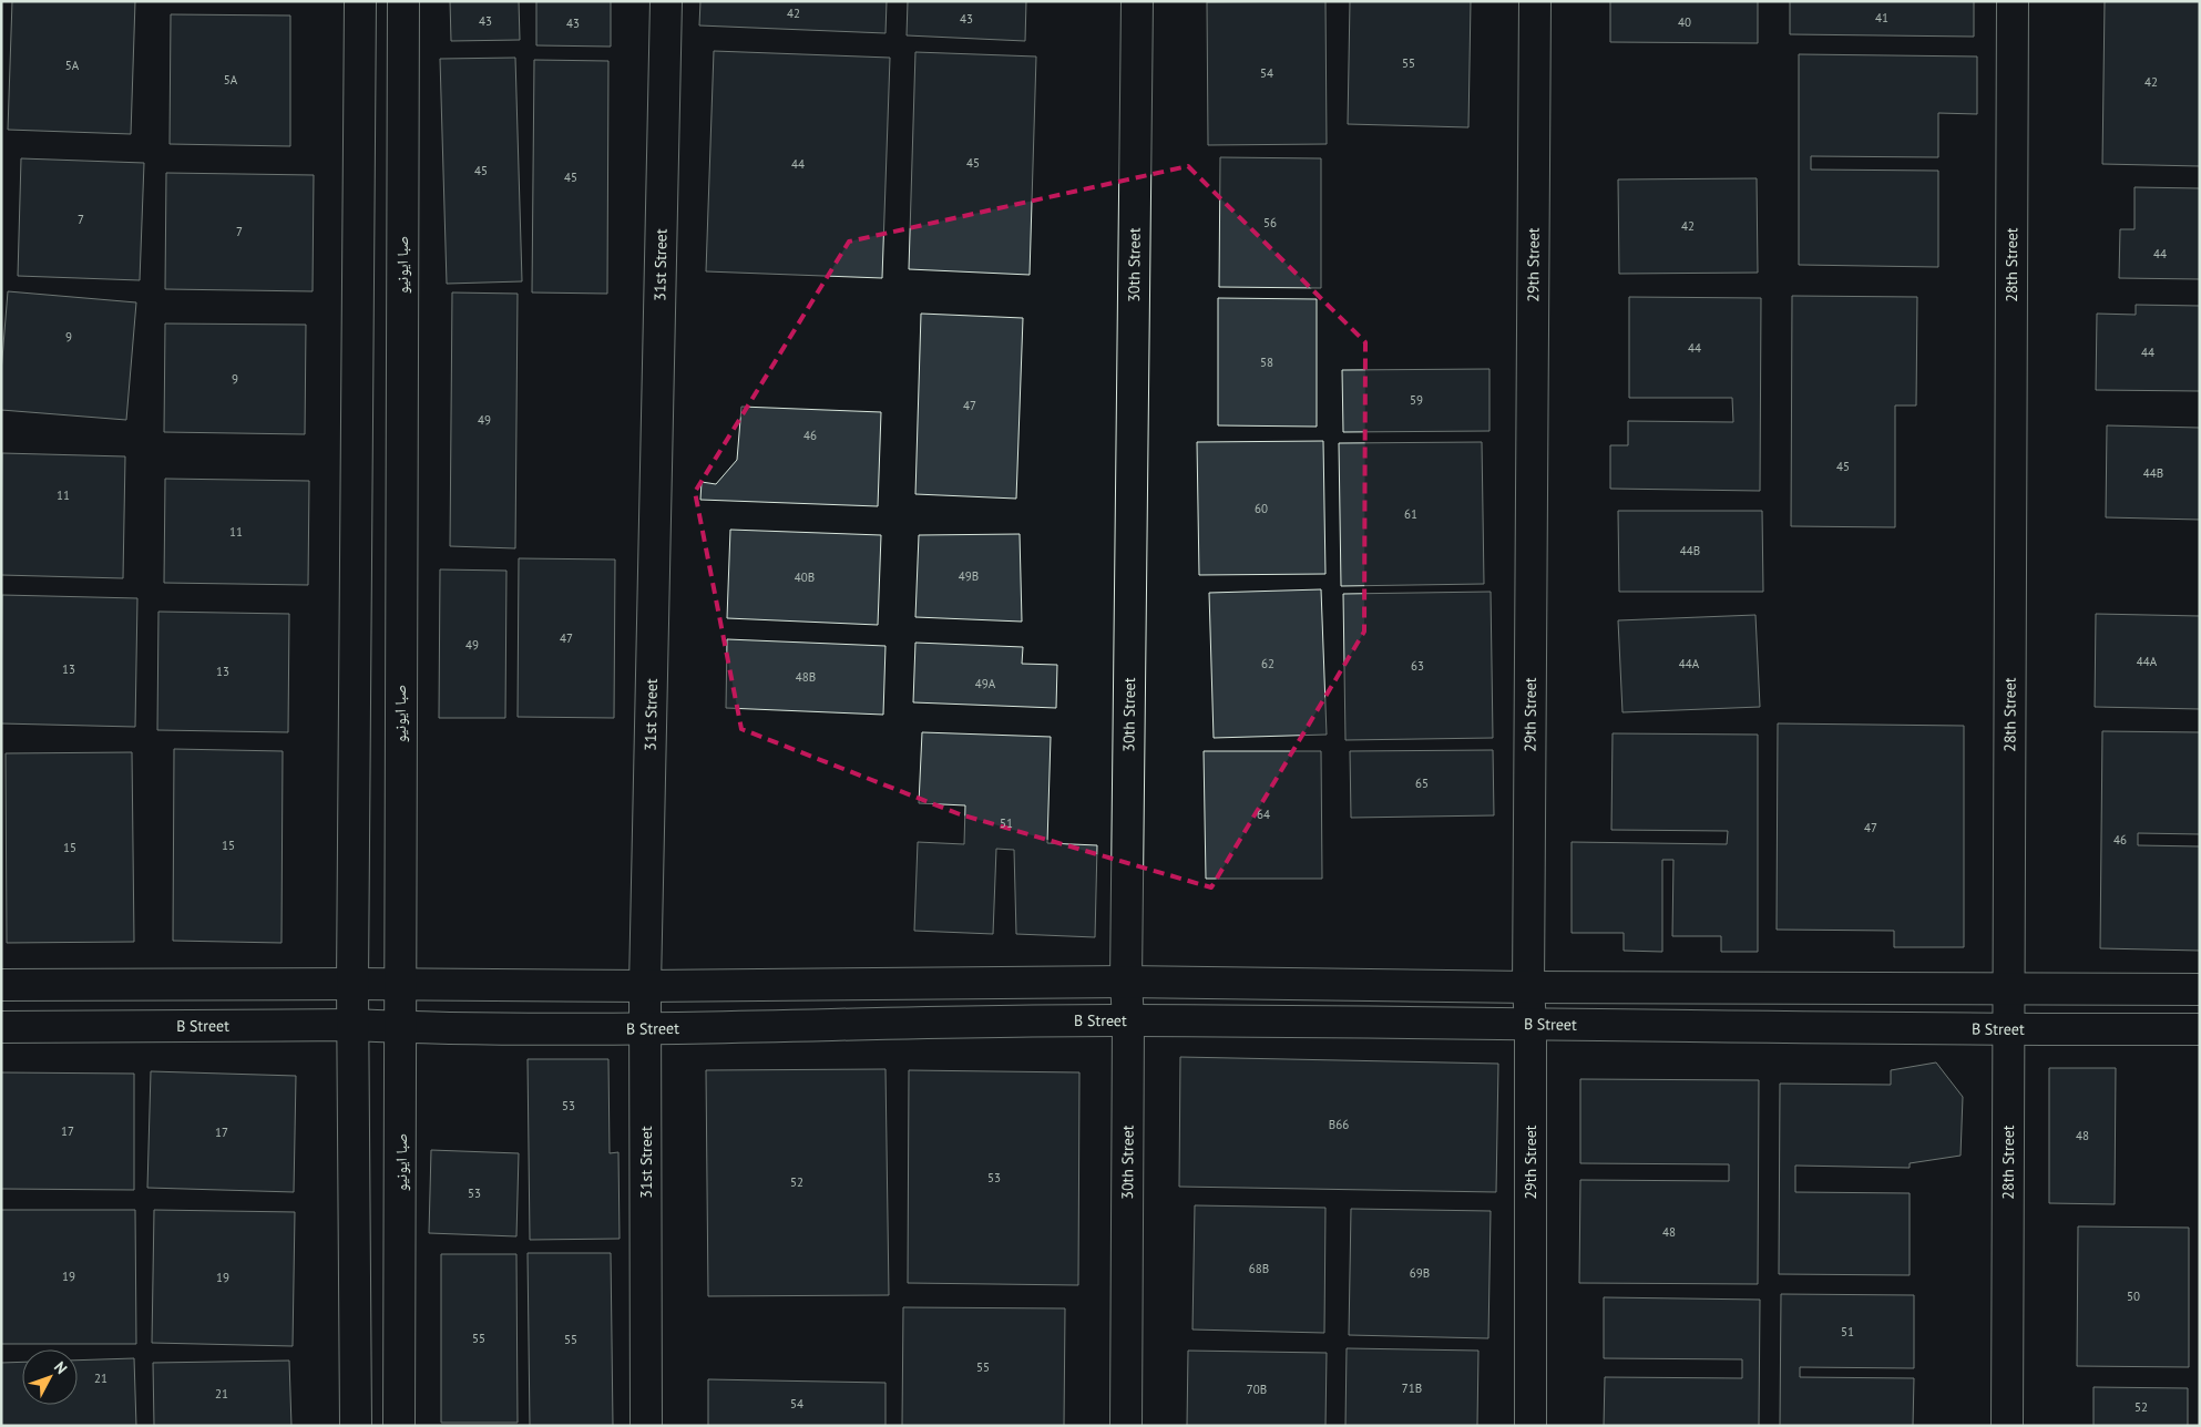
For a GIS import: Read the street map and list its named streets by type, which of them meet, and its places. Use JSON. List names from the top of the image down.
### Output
{
  "streets": {
    "street": [
      "صبا ایونیو",
      "31st Street",
      "30th Street",
      "29th Street",
      "28th Street",
      "B Street"
    ]
  },
  "crossings": [
    ["صبا ایونیو", "B Street"],
    ["31st Street", "B Street"],
    ["30th Street", "B Street"],
    ["29th Street", "B Street"],
    ["28th Street", "B Street"]
  ],
  "house_numbers": [
    "42",
    "41",
    "43",
    "43",
    "40",
    "43",
    "55",
    "5A",
    "54",
    "5A",
    "42",
    "45",
    "44",
    "45",
    "45",
    "7",
    "56",
    "42",
    "7",
    "44",
    "9",
    "44",
    "44",
    "58",
    "9",
    "59",
    "47",
    "49",
    "46",
    "45",
    "44B",
    "11",
    "60",
    "61",
    "11",
    "44B",
    "49B",
    "40B",
    "47",
    "49",
    "44A",
    "62",
    "44A",
    "63",
    "13",
    "13",
    "48B",
    "49A",
    "65",
    "64",
    "51",
    "47",
    "46",
    "15",
    "15",
    "53",
    "B66",
    "17",
    "17",
    "48",
    "53",
    "52",
    "53",
    "48",
    "68B",
    "69B",
    "19",
    "19",
    "50",
    "51",
    "55",
    "55",
    "55",
    "21",
    "71B",
    "70B",
    "21",
    "54",
    "52"
  ],
  "north": "top right"
}
